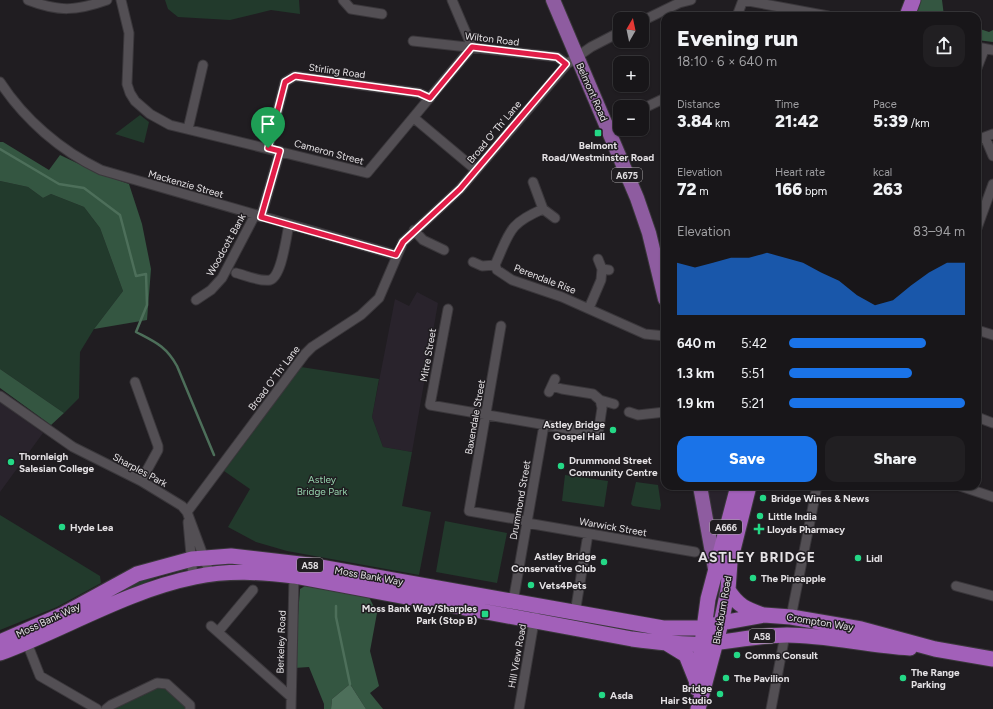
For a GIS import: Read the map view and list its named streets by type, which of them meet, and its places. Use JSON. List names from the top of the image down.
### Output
{
  "streets": {
    "highway": [
      "A666",
      "A58",
      "Moss Bank Way",
      "Blackburn Road",
      "Crompton Way"
    ],
    "main road": ["Belmont Road", "A675"],
    "street": [
      "Wilton Road",
      "Stirling Road",
      "Broad O' Th' Lane",
      "Cameron Street",
      "Mackenzie Street",
      "Woodcott Bank",
      "Perendale Rise",
      "Mitre Street",
      "Baxendale Street",
      "Sharples Park",
      "Drummond Street",
      "Warwick Street",
      "Berkeley Road",
      "Hill View Road"
    ]
  },
  "crossings": [
    ["Wilton Road", "Belmont Road"],
    ["Wilton Road", "Broad O' Th' Lane"],
    ["Stirling Road", "Cameron Street"],
    ["Belmont Road", "Broad O' Th' Lane"],
    ["Broad O' Th' Lane", "Mackenzie Street"],
    ["Broad O' Th' Lane", "Sharples Park"],
    ["Cameron Street", "Woodcott Bank"],
    ["Mackenzie Street", "Woodcott Bank"],
    ["Mitre Street", "Baxendale Street"],
    ["Baxendale Street", "Warwick Street"],
    ["Drummond Street", "Warwick Street"],
    ["Drummond Street", "Moss Bank Way"],
    ["Moss Bank Way", "Blackburn Road"],
    ["Moss Bank Way", "Crompton Way"],
    ["Moss Bank Way", "Berkeley Road"],
    ["Moss Bank Way", "Hill View Road"],
    ["Blackburn Road", "Crompton Way"]
  ],
  "districts": ["ASTLEY BRIDGE"],
  "parks": ["Astley Bridge Park"],
  "places": {
    "transit": ["Belmont Road/Westminster Road", "Moss Bank Way/Sharples Park (Stop B)"],
    "other": [
      "Astley Bridge Gospel Hall",
      "Thornleigh Salesian College",
      "Drummond Street Community Centre",
      "Bridge Wines & News",
      "Little India",
      "Hyde Lea",
      "Lidl",
      "Astley Bridge Conservative Club",
      "The Pineapple",
      "Vets4Pets",
      "Comms Consult",
      "The Pavilion",
      "The Range Parking",
      "Bridge Hair Studio",
      "Asda"
    ],
    "health": ["Lloyds Pharmacy"]
  },
  "north": "top",
  "page": {
    "map_buttons": ["+", "−"],
    "heading": ["Evening run", "18:10 · 6 × 640 m"],
    "stats": [
      ["Distance", "3.84 km"],
      ["Time", "21:42"],
      ["Pace", "5:39 /km"],
      ["Elevation", "72 m"],
      ["Heart rate", "166 bpm"],
      ["kcal", "263"]
    ],
    "chart": ["Elevation", "83–94 m"],
    "list": [
      {
        "name": "640 m",
        "note": "5:42"
      },
      {
        "name": "1.3 km",
        "note": "5:51"
      },
      {
        "name": "1.9 km",
        "note": "5:21"
      }
    ],
    "buttons": ["Save", "Share"]
  }
}
